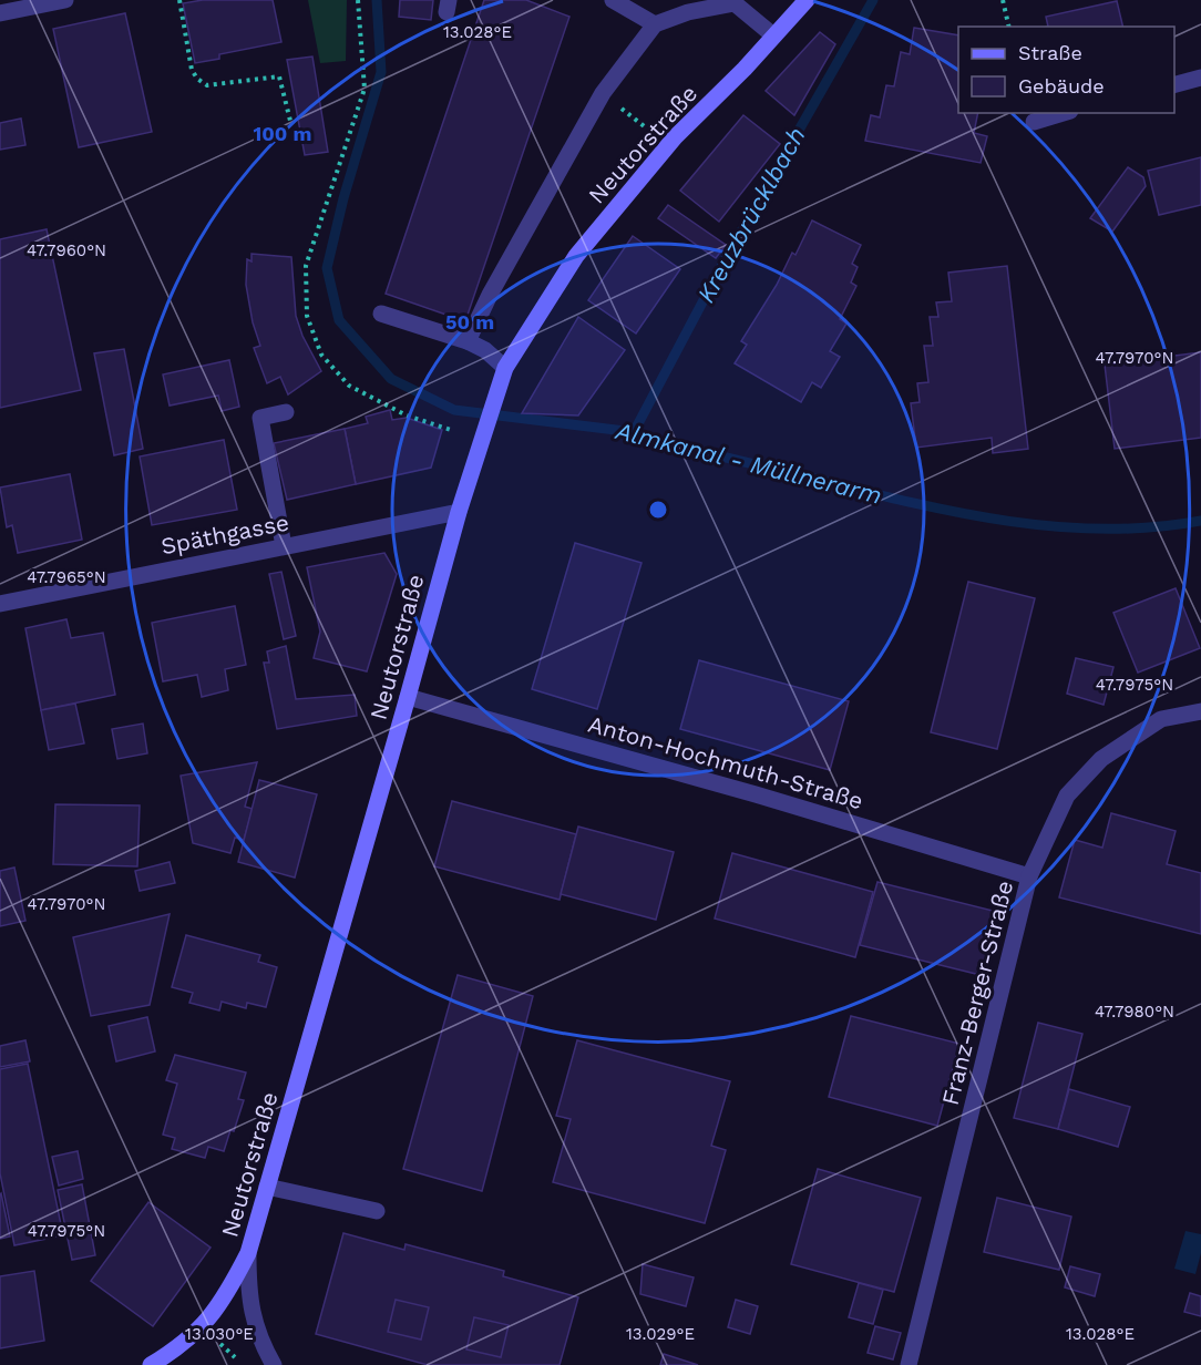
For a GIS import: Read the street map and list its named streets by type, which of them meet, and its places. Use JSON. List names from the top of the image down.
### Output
{
  "streets": {
    "street": [
      "Neutorstraße",
      "Späthgasse",
      "Anton-Hochmuth-Straße",
      "Franz-Berger-Straße"
    ]
  },
  "crossings": [
    ["Neutorstraße", "Späthgasse"],
    ["Neutorstraße", "Anton-Hochmuth-Straße"],
    ["Anton-Hochmuth-Straße", "Franz-Berger-Straße"]
  ],
  "water": ["Kreuzbrücklbach", "Almkanal - Müllnerarm"],
  "legend": ["Straße", "Gebäude"],
  "coordinates": [
    "13.028°E",
    "47.7960°N",
    "47.7970°N",
    "47.7965°N",
    "47.7975°N",
    "47.7980°N",
    "13.030°E",
    "13.029°E"
  ],
  "rings": ["100 m", "50 m"]
}
